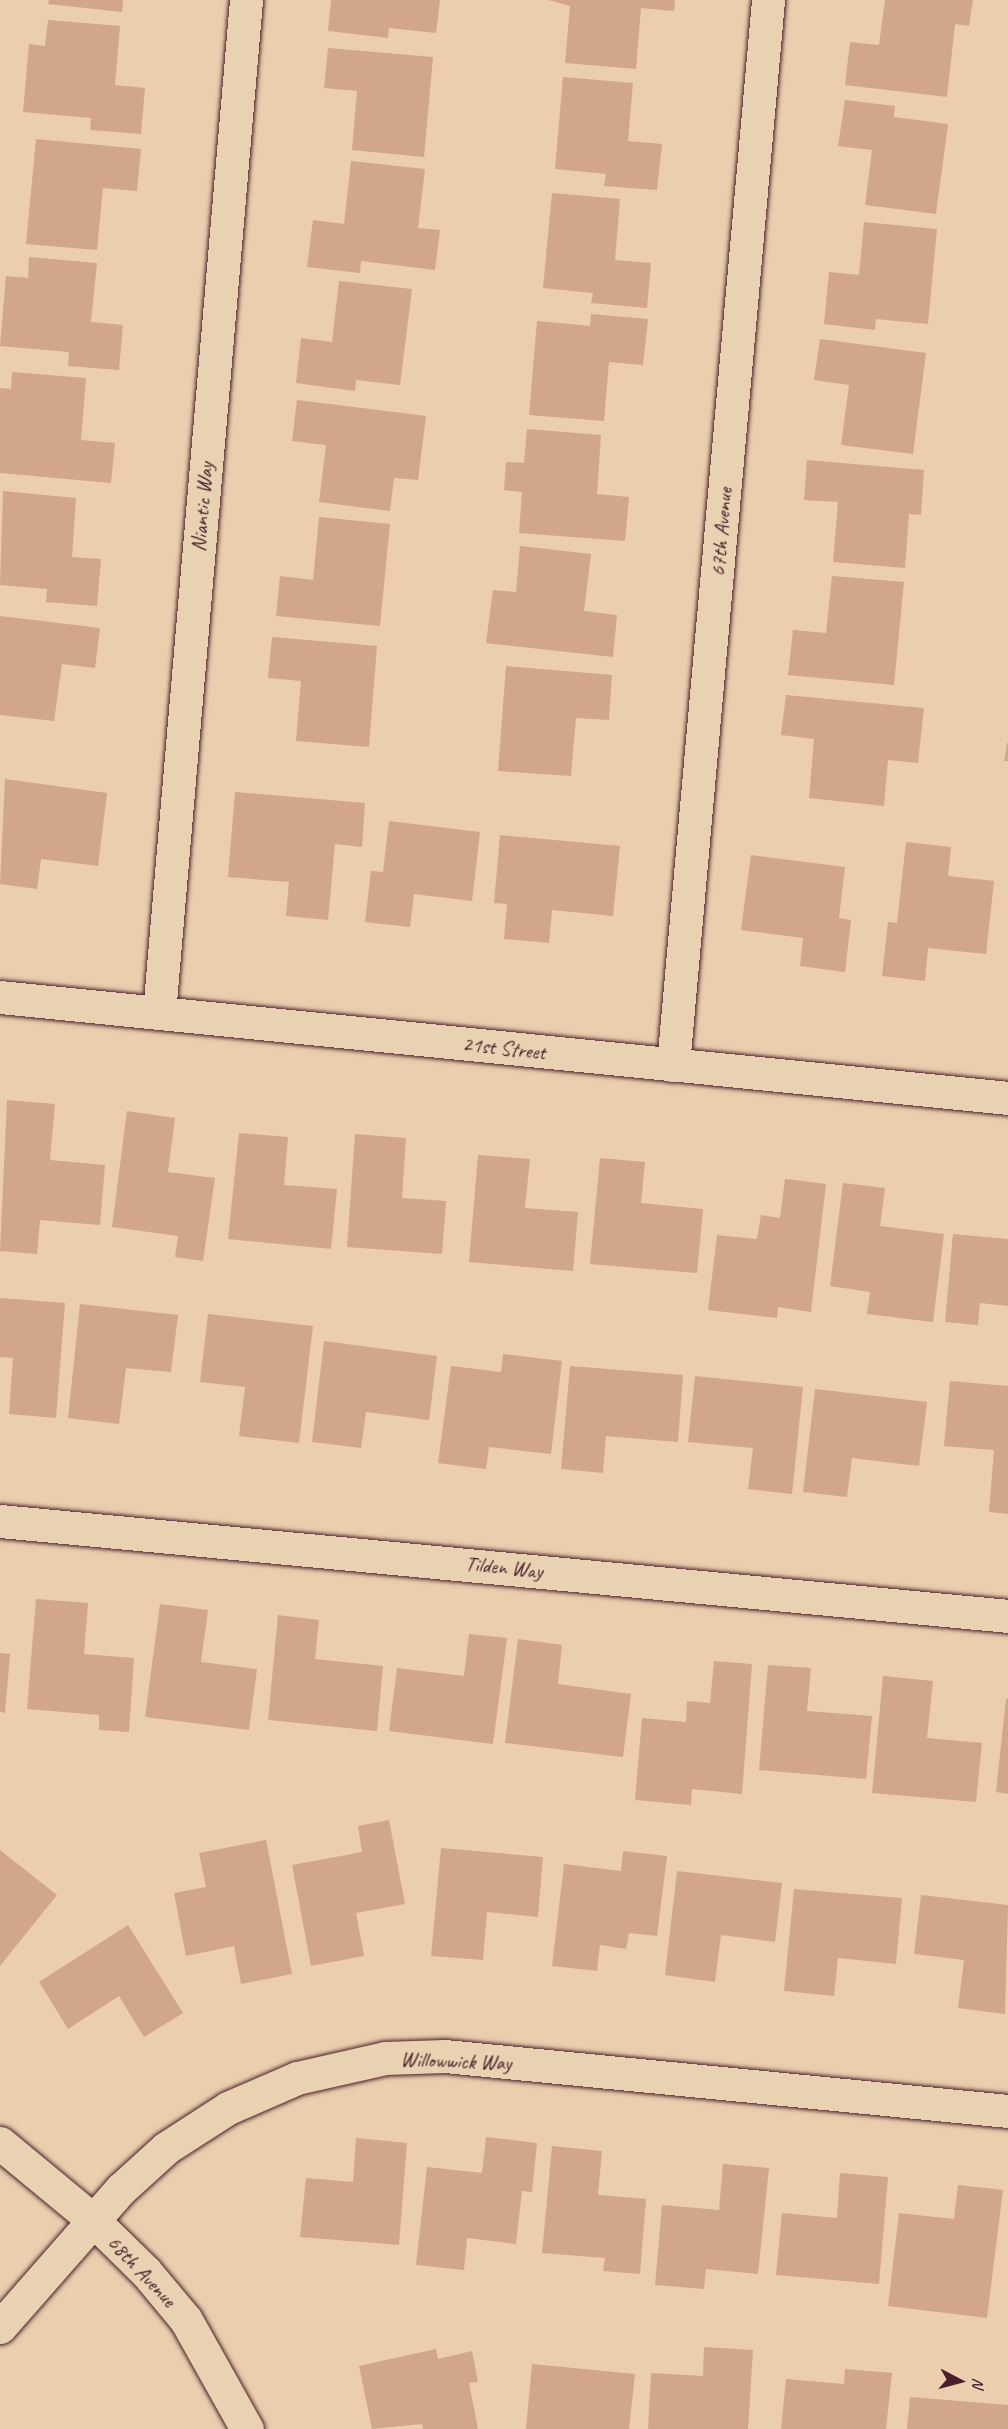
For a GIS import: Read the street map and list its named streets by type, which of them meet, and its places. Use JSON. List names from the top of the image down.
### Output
{
  "streets": {
    "street": [
      "Niantic Way",
      "67th Avenue",
      "21st Street",
      "Tilden Way",
      "Willowwick Way",
      "68th Avenue"
    ]
  },
  "crossings": [
    ["Niantic Way", "21st Street"],
    ["67th Avenue", "21st Street"],
    ["Willowwick Way", "68th Avenue"]
  ],
  "north": "right"
}
